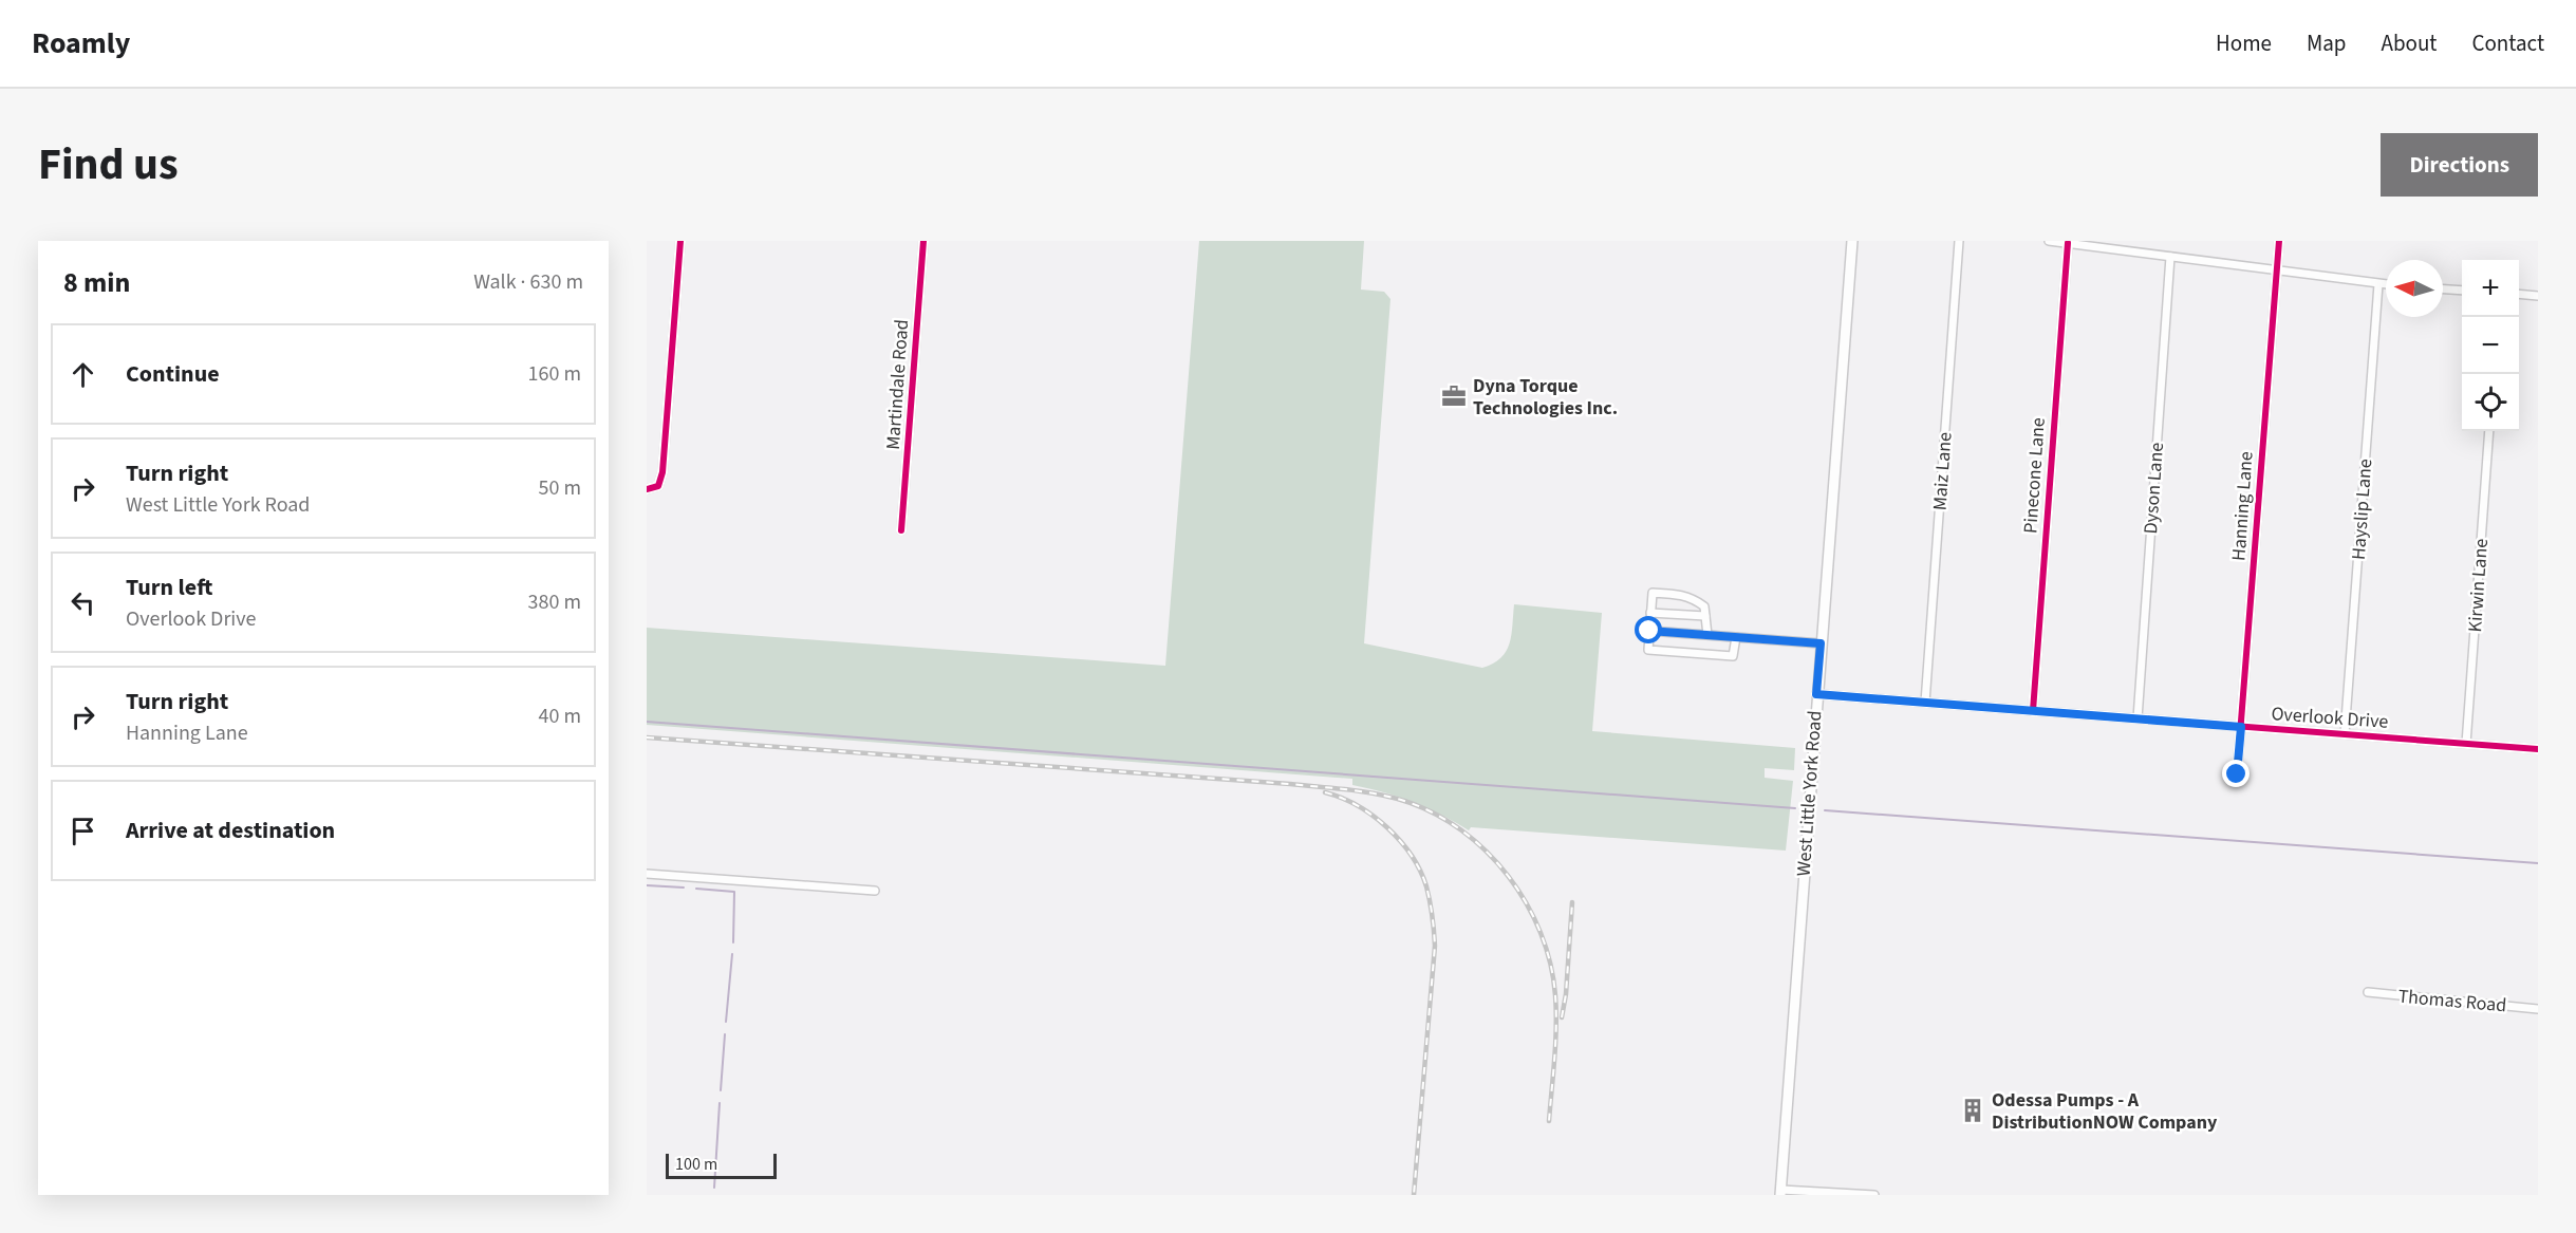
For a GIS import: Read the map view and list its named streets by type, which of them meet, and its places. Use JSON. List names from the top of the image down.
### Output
{
  "streets": {
    "main road": ["West Little York Road"],
    "street": [
      "Martindale Road",
      "Maiz Lane",
      "Pinecone Lane",
      "Dyson Lane",
      "Hanning Lane",
      "Hayslip Lane",
      "Kirwin Lane",
      "Overlook Drive",
      "Thomas Road"
    ]
  },
  "crossings": [
    ["Maiz Lane", "Overlook Drive"],
    ["Pinecone Lane", "Overlook Drive"],
    ["Dyson Lane", "Overlook Drive"],
    ["Hanning Lane", "Overlook Drive"],
    ["Hayslip Lane", "Overlook Drive"],
    ["Kirwin Lane", "Overlook Drive"],
    ["Overlook Drive", "West Little York Road"]
  ],
  "places": {
    "office": ["Dyna Torque Technologies Inc."],
    "building": ["Odessa Pumps - A DistributionNOW Company"]
  },
  "scale_bar": "100 m",
  "north": "left",
  "page": {
    "header": "Roamly",
    "nav": [
      "Home",
      "Map",
      "About",
      "Contact"
    ],
    "title": "Find us",
    "buttons": "Directions",
    "heading": ["8 min", "Walk · 630 m"],
    "map_buttons": ["+", "−"],
    "list": [
      ["Continue", "160 m"],
      ["Turn right", "West Little York Road", "50 m"],
      ["Turn left", "Overlook Drive", "380 m"],
      ["Turn right", "Hanning Lane", "40 m"],
      "Arrive at destination"
    ],
    "scale": "100 m"
  }
}
